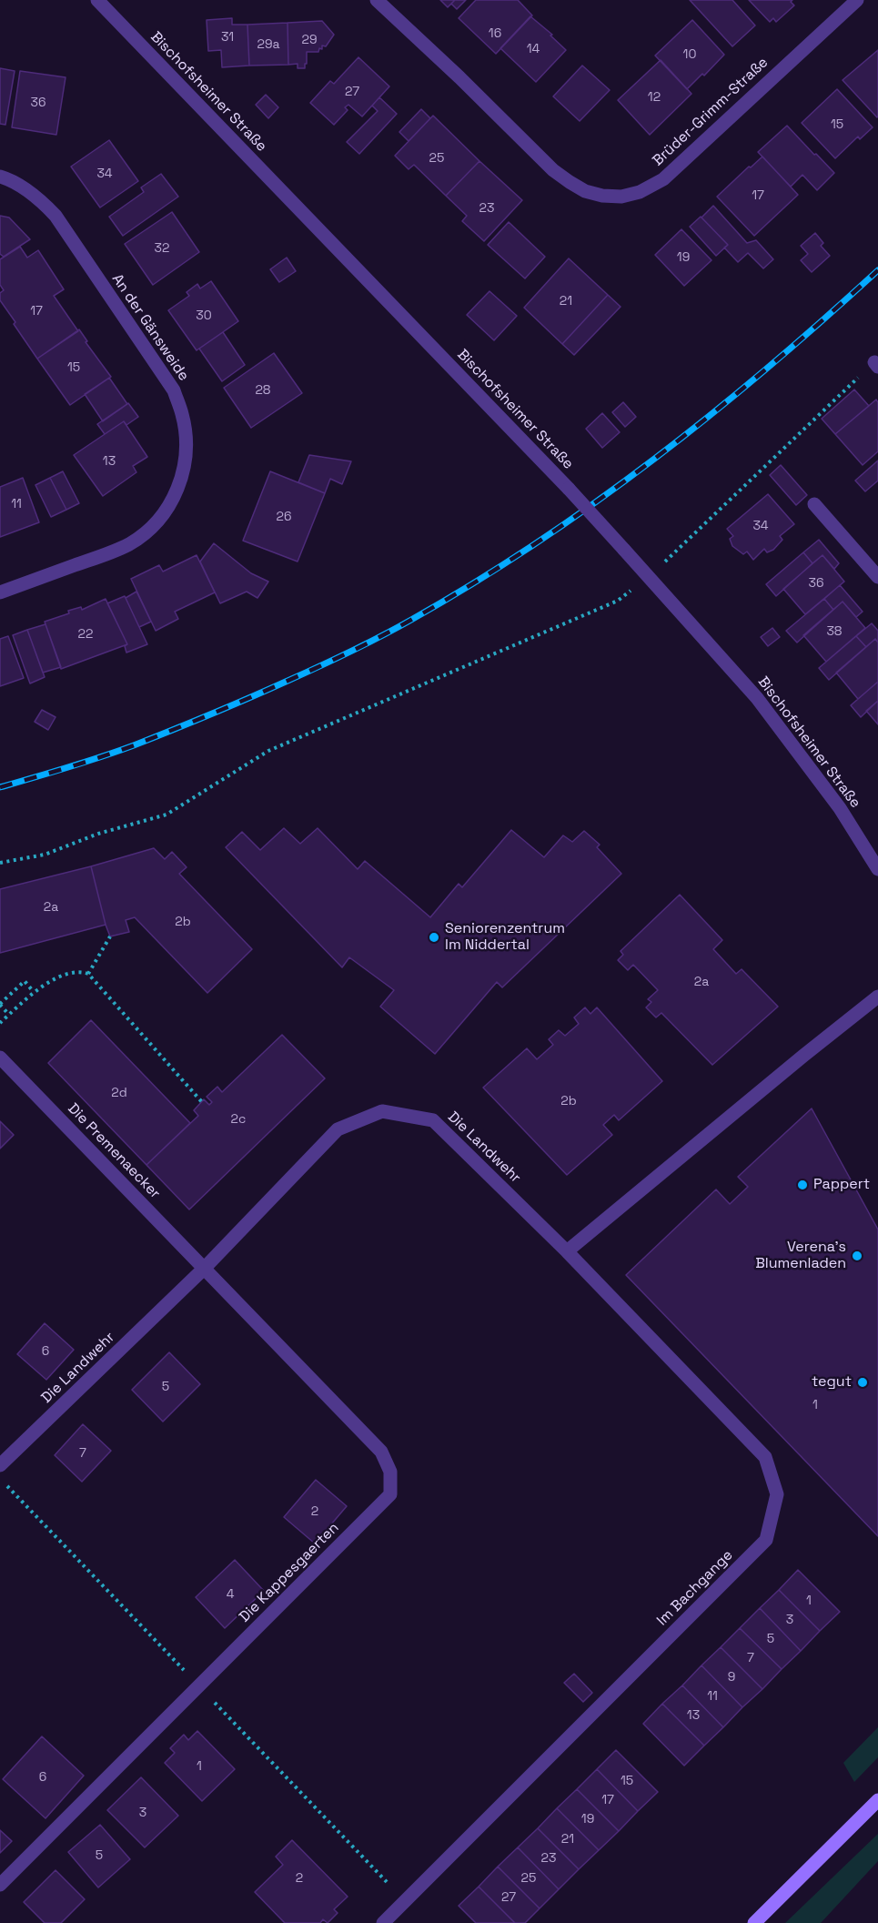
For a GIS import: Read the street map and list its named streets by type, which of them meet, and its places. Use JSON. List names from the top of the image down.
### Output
{
  "streets": {
    "street": [
      "Bischofsheimer Straße",
      "Brüder-Grimm-Straße",
      "An der Gänsweide",
      "Die Landwehr",
      "Die Premenaecker",
      "Die Kappesgaerten",
      "Im Bachgange"
    ]
  },
  "crossings": [
    ["Die Landwehr", "Die Premenaecker"],
    ["Die Landwehr", "Die Kappesgaerten"],
    ["Die Landwehr", "Im Bachgange"],
    ["Die Premenaecker", "Die Kappesgaerten"]
  ],
  "places": [
    "Seniorenzentrum Im Niddertal",
    "Pappert",
    "Verena's Blumenladen",
    "tegut"
  ],
  "house_numbers": [
    "16",
    "31",
    "29",
    "29a",
    "14",
    "10",
    "27",
    "12",
    "36",
    "15",
    "25",
    "34",
    "17",
    "23",
    "32",
    "19",
    "21",
    "17",
    "30",
    "15",
    "28",
    "13",
    "11",
    "26",
    "34",
    "36",
    "38",
    "22",
    "2a",
    "2b",
    "2a",
    "2d",
    "2b",
    "2c",
    "6",
    "5",
    "1",
    "7",
    "2",
    "4",
    "1",
    "3",
    "5",
    "7",
    "9",
    "11",
    "13",
    "1",
    "6",
    "15",
    "17",
    "3",
    "19",
    "21",
    "5",
    "23",
    "2",
    "25",
    "27"
  ]
}
